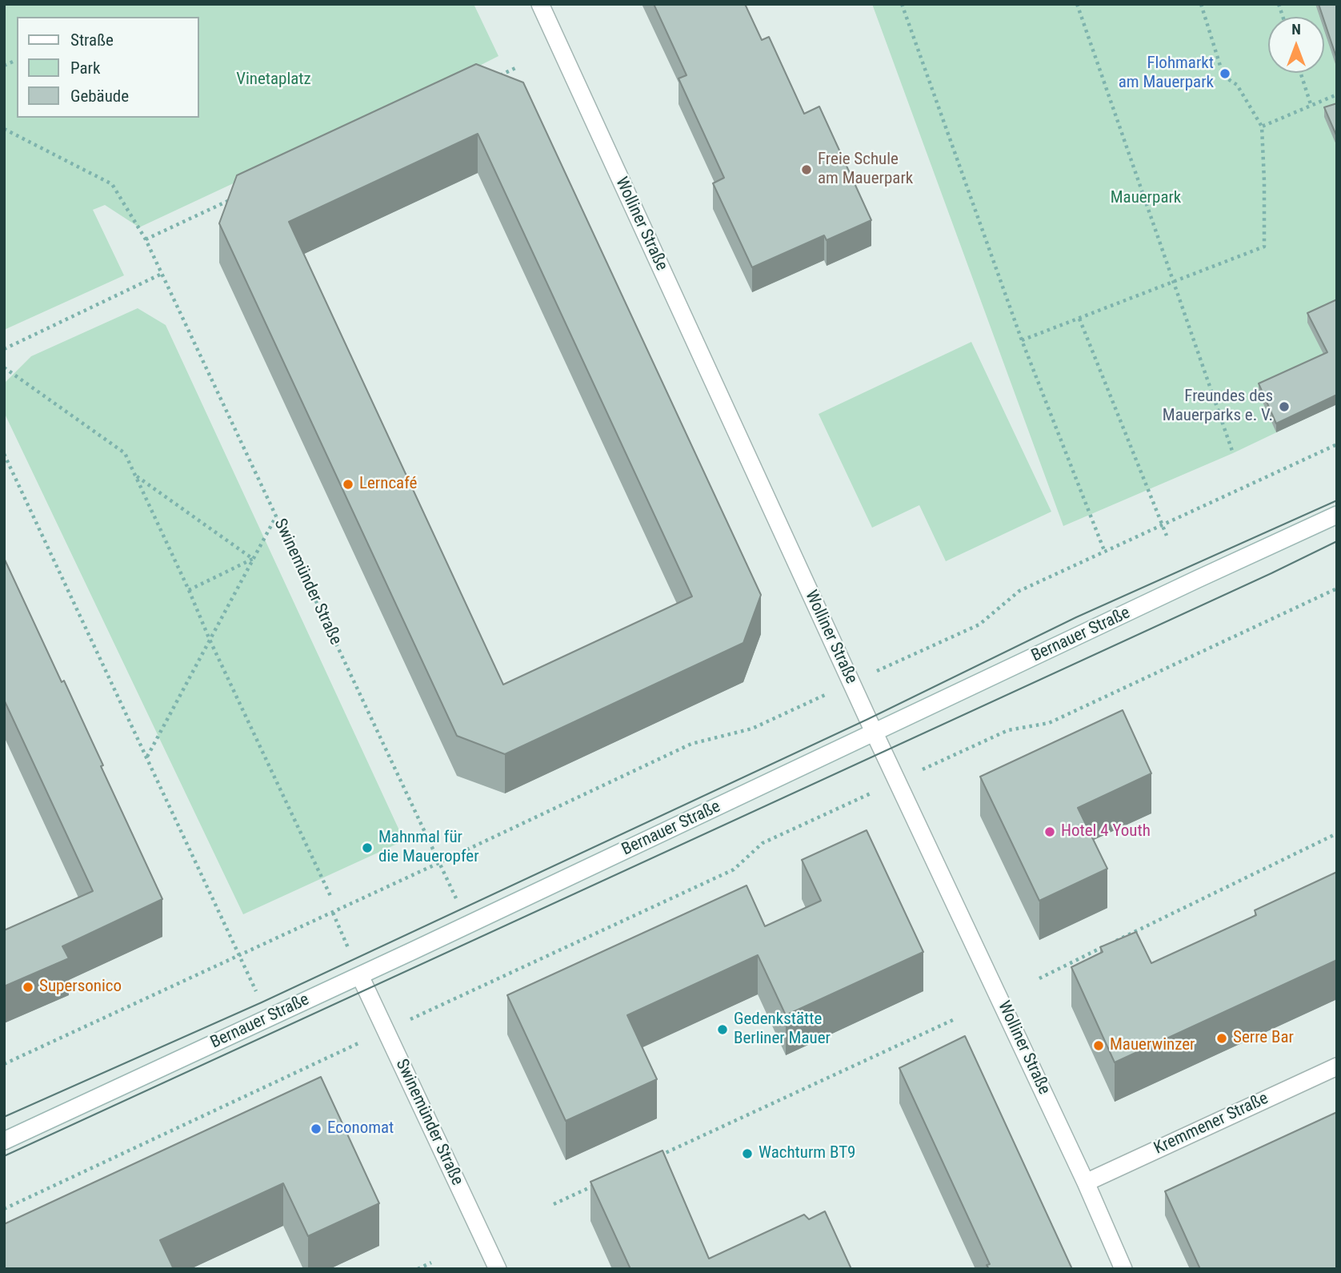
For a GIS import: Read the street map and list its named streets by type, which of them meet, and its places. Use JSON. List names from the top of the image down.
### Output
{
  "streets": {
    "street": [
      "Wolliner Straße",
      "Swinemünder Straße",
      "Bernauer Straße",
      "Kremmener Straße"
    ]
  },
  "crossings": [
    ["Wolliner Straße", "Bernauer Straße"],
    ["Wolliner Straße", "Kremmener Straße"],
    ["Swinemünder Straße", "Bernauer Straße"]
  ],
  "parks": ["Vinetaplatz", "Mauerpark"],
  "places": [
    "Flohmarkt am Mauerpark",
    "Freie Schule am Mauerpark",
    "Freundes des Mauerparks e. V.",
    "Lerncafé",
    "Hotel 4 Youth",
    "Mahnmal für die Maueropfer",
    "Supersonico",
    "Gedenkstätte Berliner Mauer",
    "Serre Bar",
    "Mauerwinzer",
    "Economat",
    "Wachturm BT9"
  ],
  "legend": ["Straße", "Park", "Gebäude"],
  "north": "top"
}
